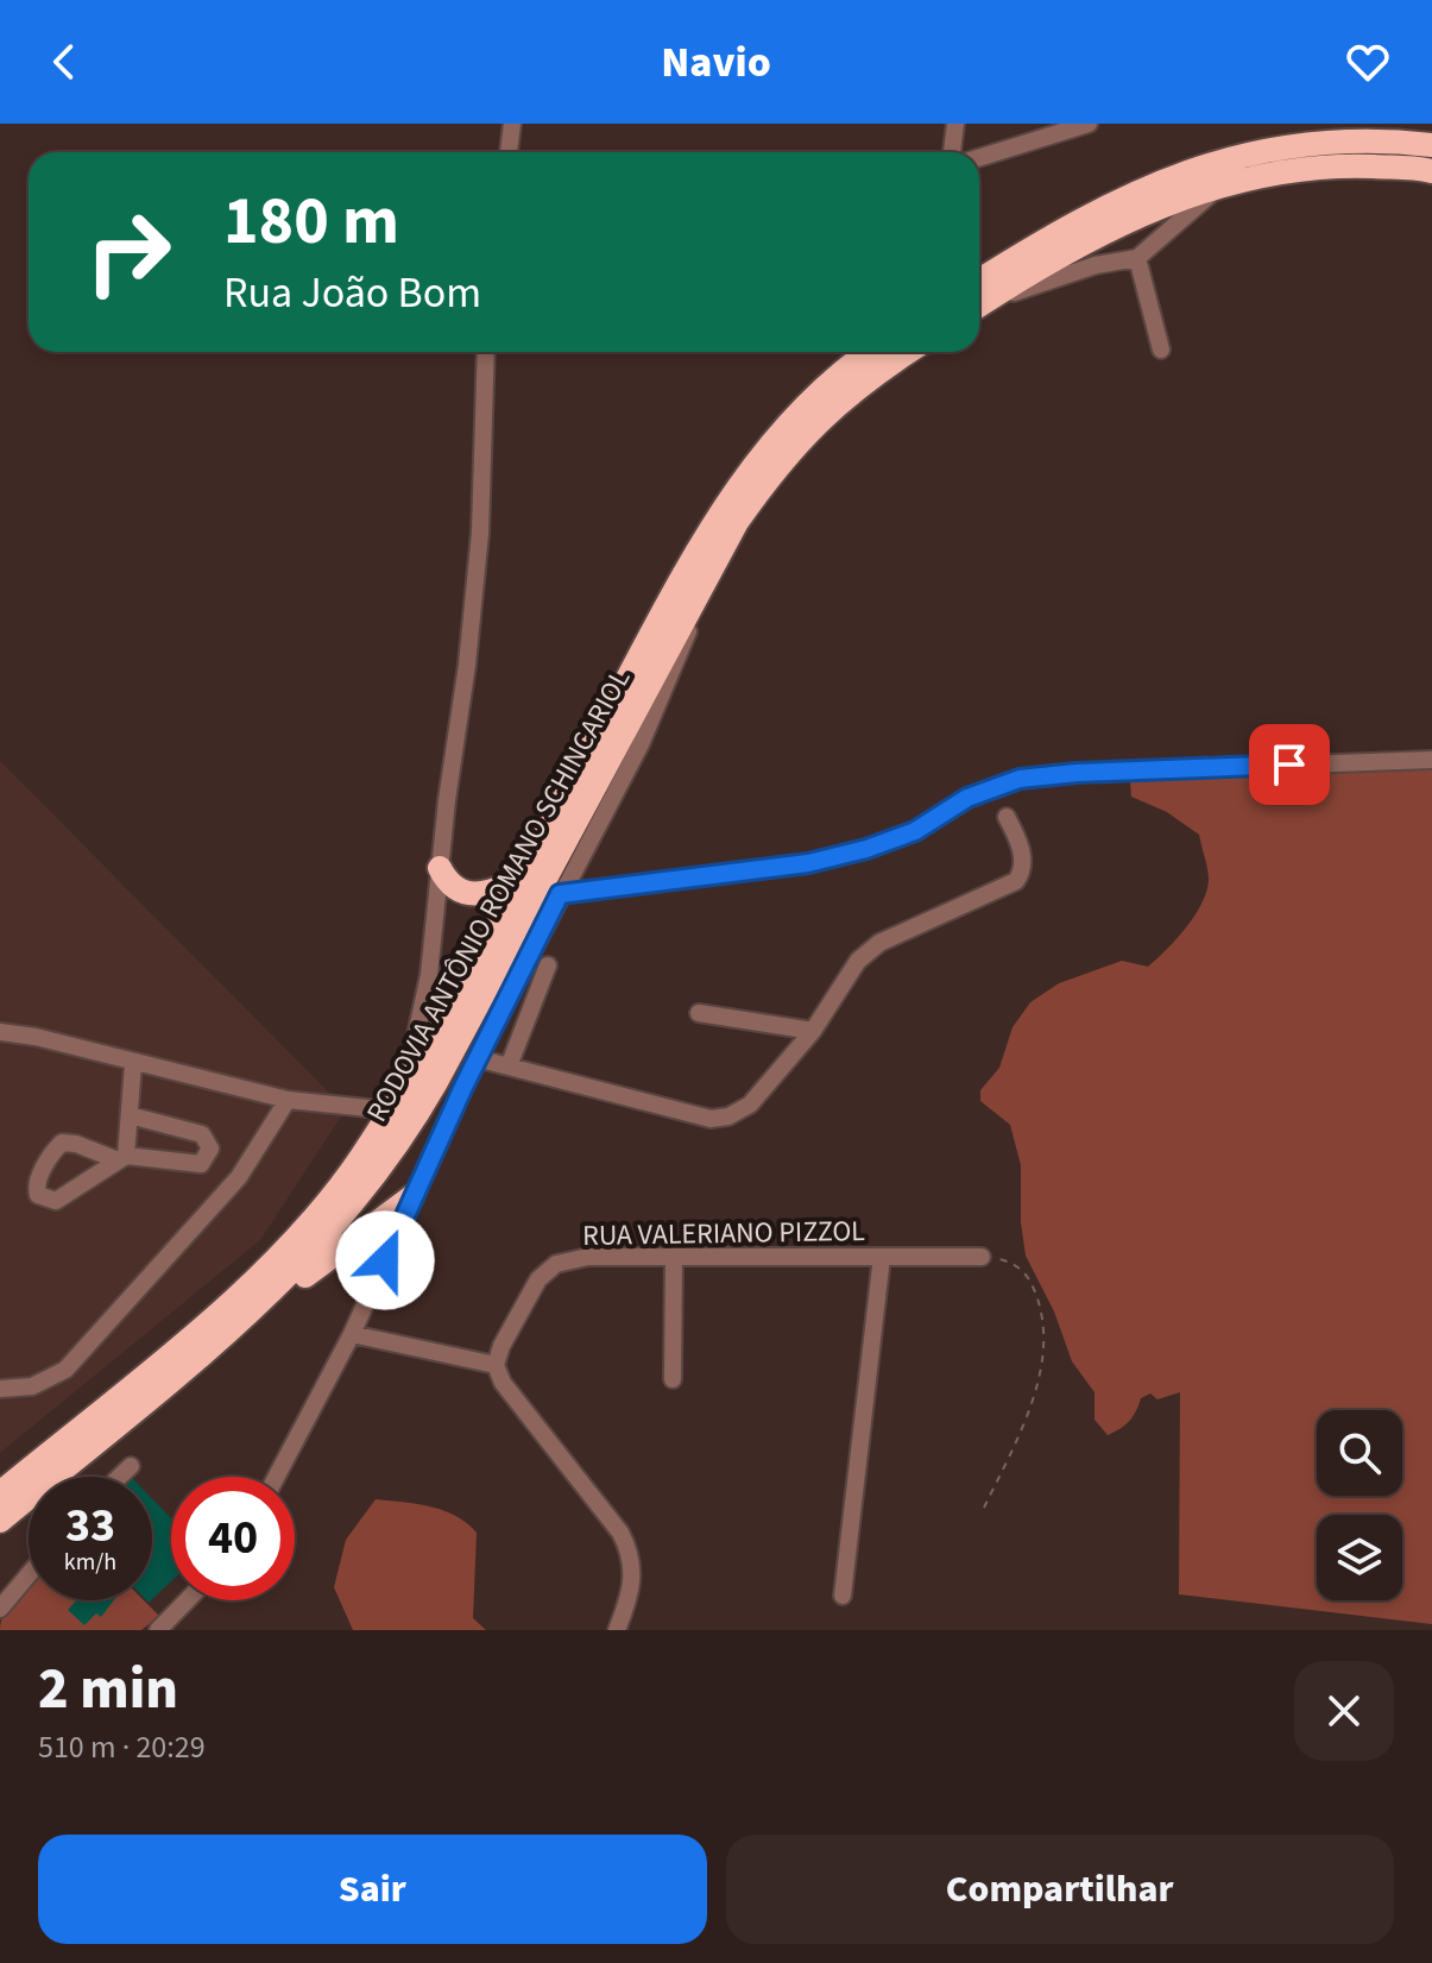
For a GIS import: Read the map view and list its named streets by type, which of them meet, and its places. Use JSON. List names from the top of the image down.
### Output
{
  "streets": {
    "highway": ["RODOVIA ANTÔNIO ROMANO SCHINCARIOL"],
    "street": ["RUA VALERIANO PIZZOL"]
  },
  "page": {
    "header": "Navio",
    "turn": ["180 m", "Rua João Bom"],
    "speed": "33 km/h",
    "limit": "40",
    "heading": ["2 min", "510 m · 20:29"],
    "buttons": ["Sair", "Compartilhar"]
  }
}
